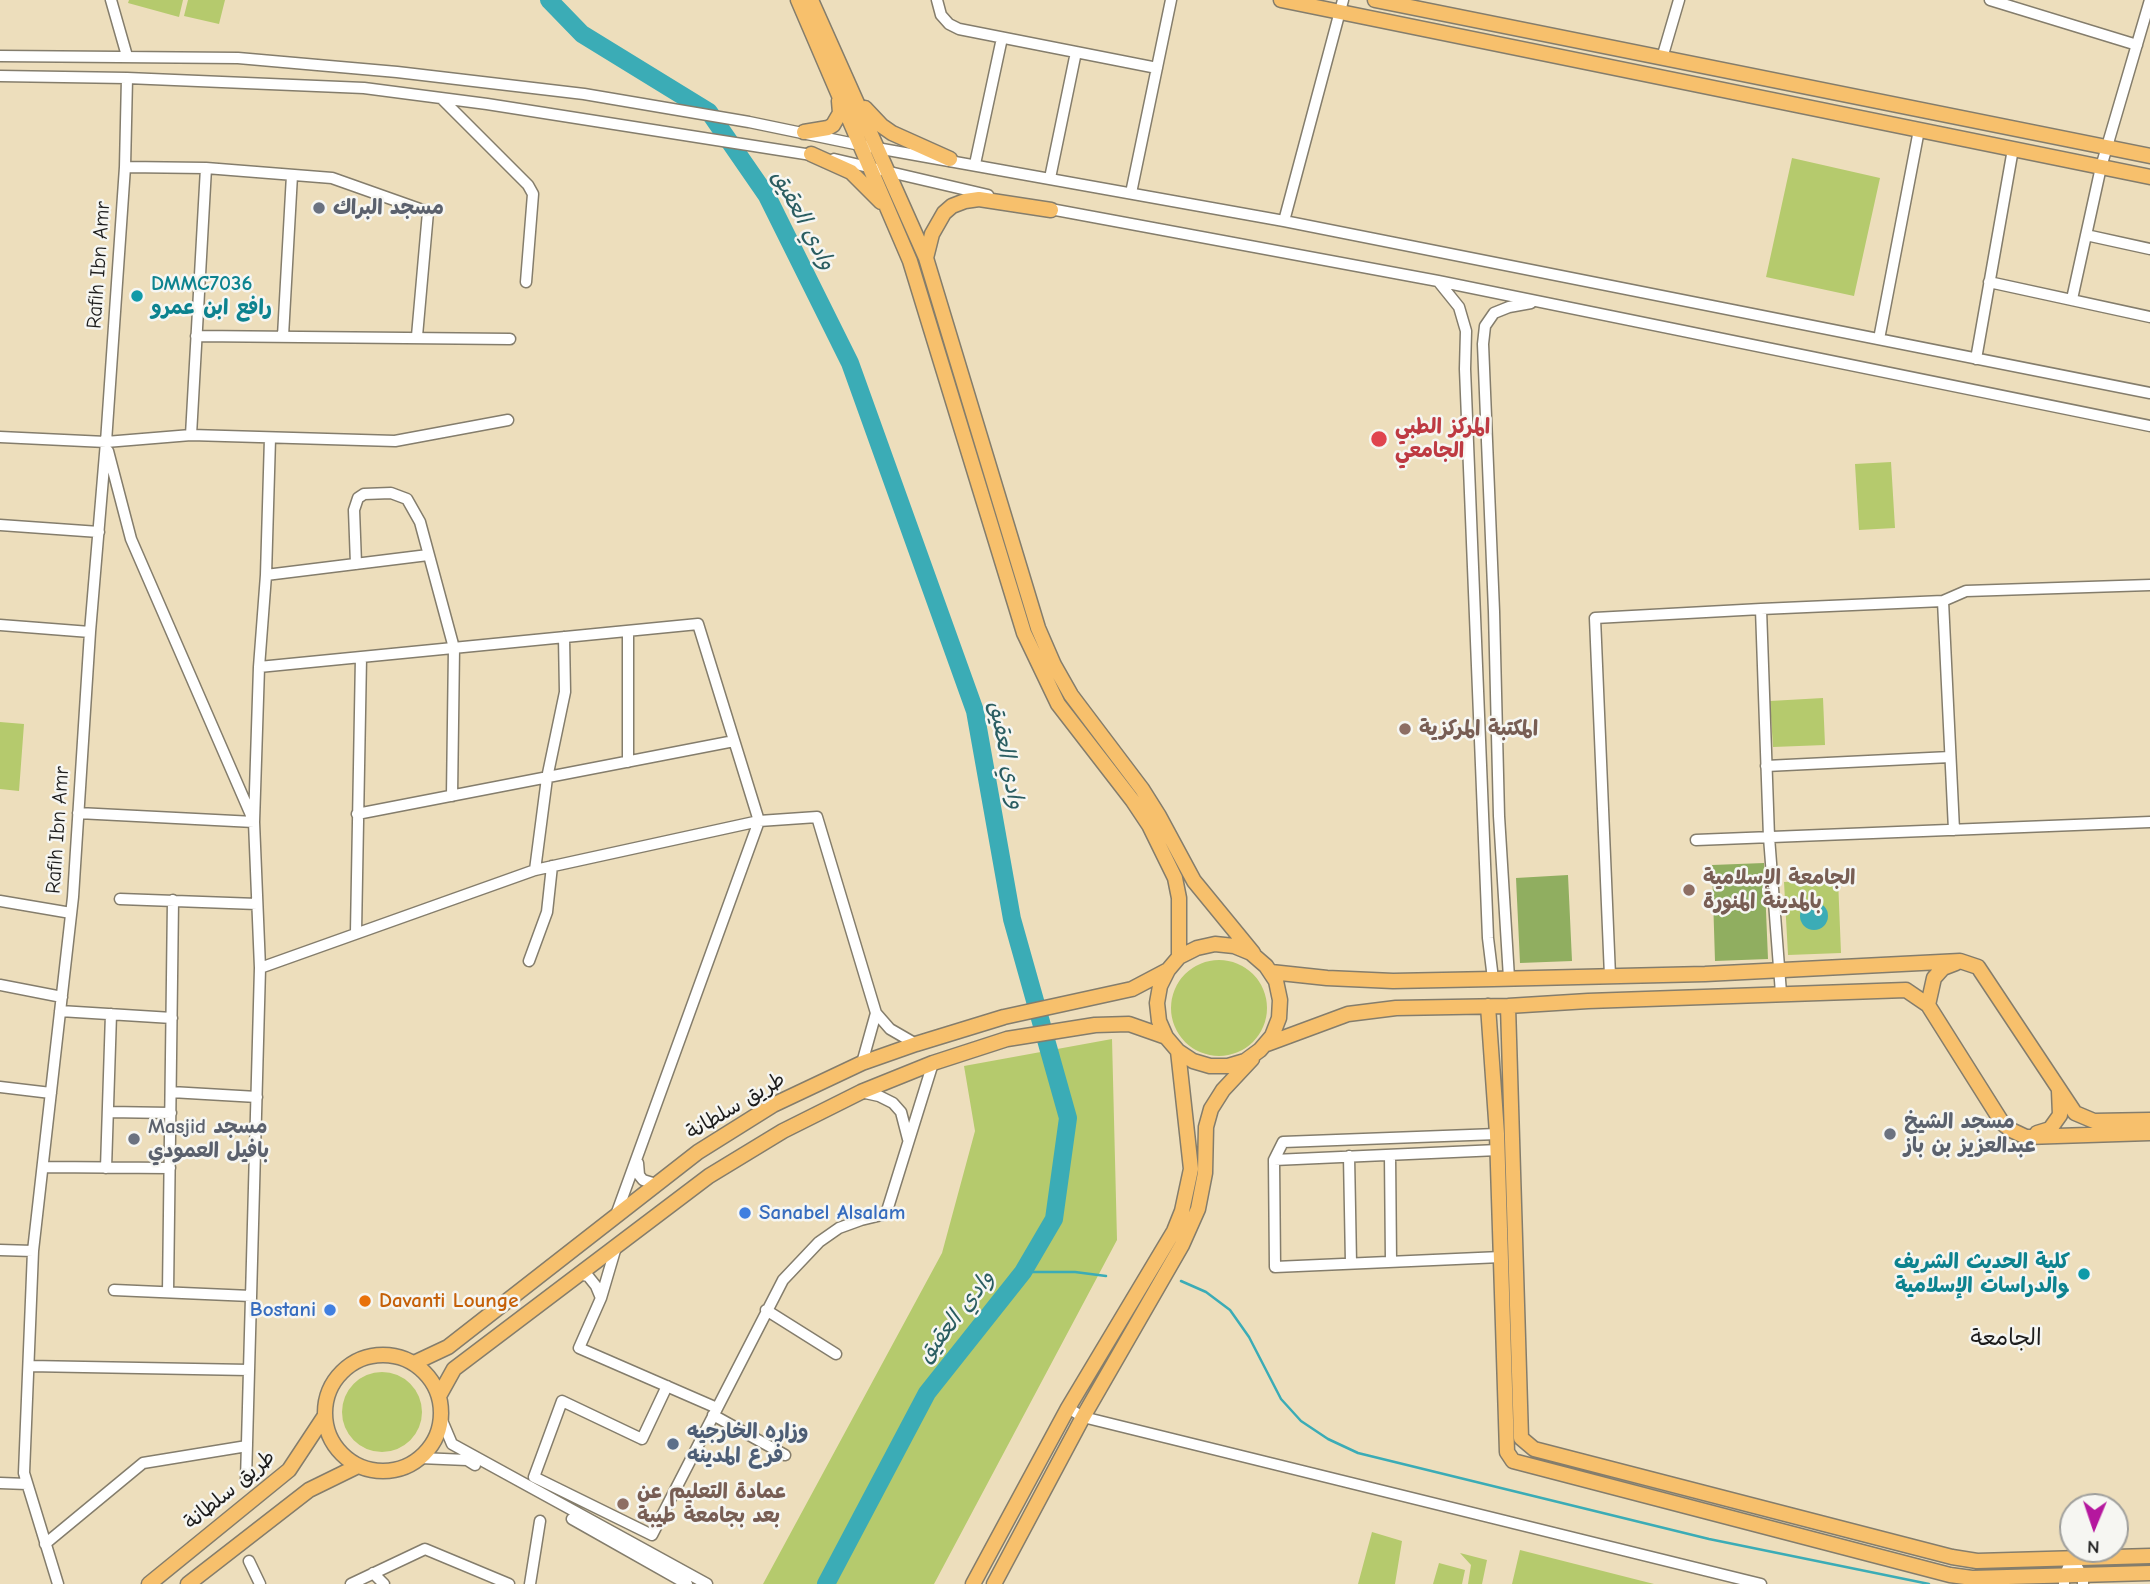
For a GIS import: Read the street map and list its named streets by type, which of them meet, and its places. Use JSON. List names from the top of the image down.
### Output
{
  "streets": {
    "main road": ["طريق سلطانة"],
    "street": ["Rafih Ibn Amr"]
  },
  "districts": ["الجامعة"],
  "water": ["وادي العقيق"],
  "places": [
    "مسجد البراك",
    "DMMC7036 رافع ابن عمرو",
    "المركز الطبي الجامعي",
    "المكتبة المركزية",
    "الجامعة الإسلامية بالمدينة المنورة",
    "مسجد الشيخ عبدالعزيز بن باز",
    "Masjid مسجد بافيل العمودي",
    "Sanabel Alsalam",
    "كلية الحديث الشريف والدراسات الإسلامية",
    "Davanti Lounge",
    "Bostani",
    "وزاره الخارجيه فرع المدينه",
    "عمادة التعليم عن بعد بجامعة طيبة"
  ],
  "north": "bottom"
}
